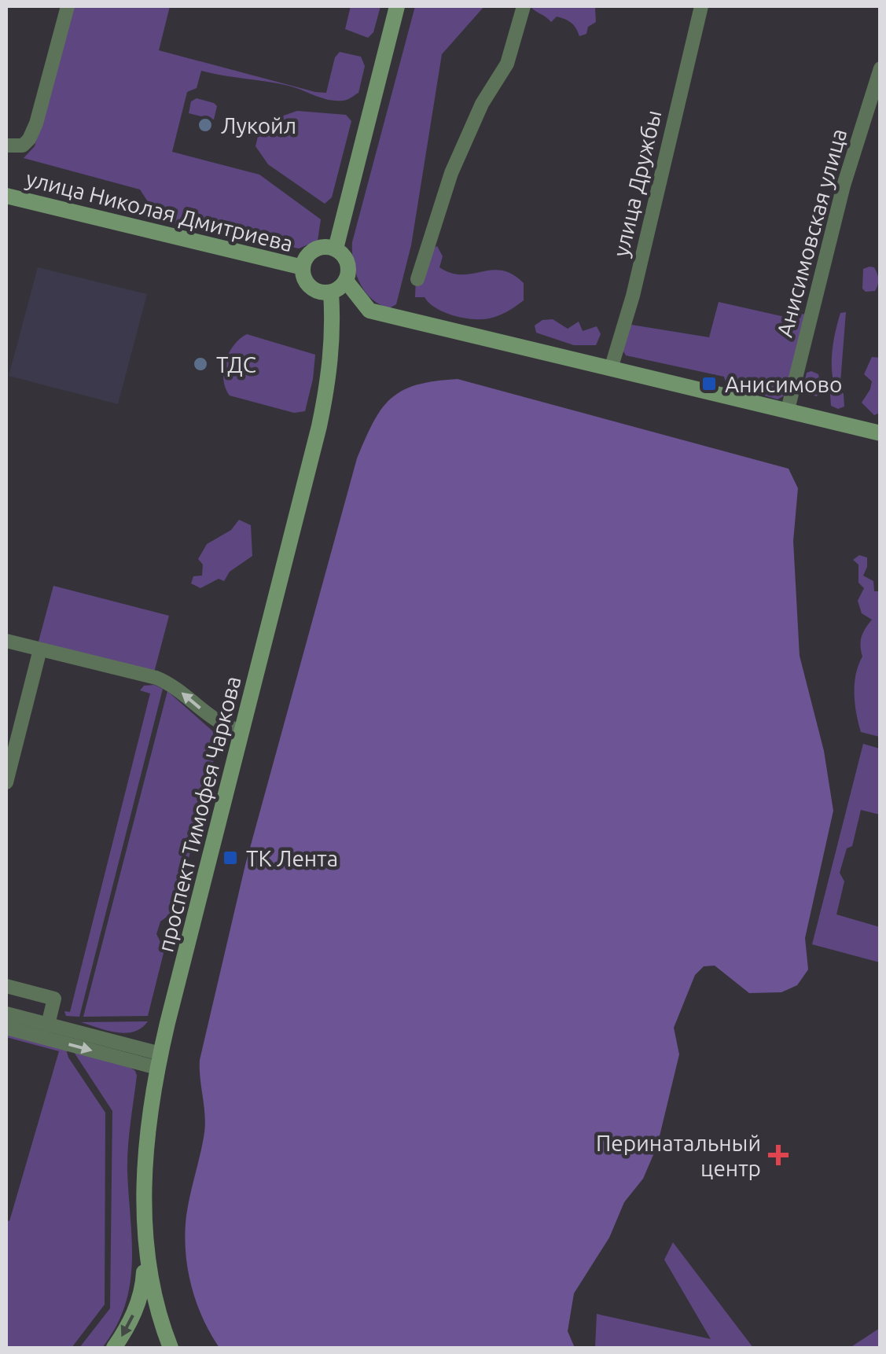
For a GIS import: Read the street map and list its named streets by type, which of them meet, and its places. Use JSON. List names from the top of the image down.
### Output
{
  "streets": {
    "main road": ["улица Николая Дмитриева", "проспект Тимофея Чаркова"],
    "street": ["улица Дружбы", "Анисимовская улица"]
  },
  "crossings": [
    ["улица Николая Дмитриева", "проспект Тимофея Чаркова"]
  ],
  "places": {
    "other": ["Лукойл", "ТДС"],
    "transit": ["Анисимово", "ТК Лента"],
    "health": ["Перинатальный центр"]
  }
}
